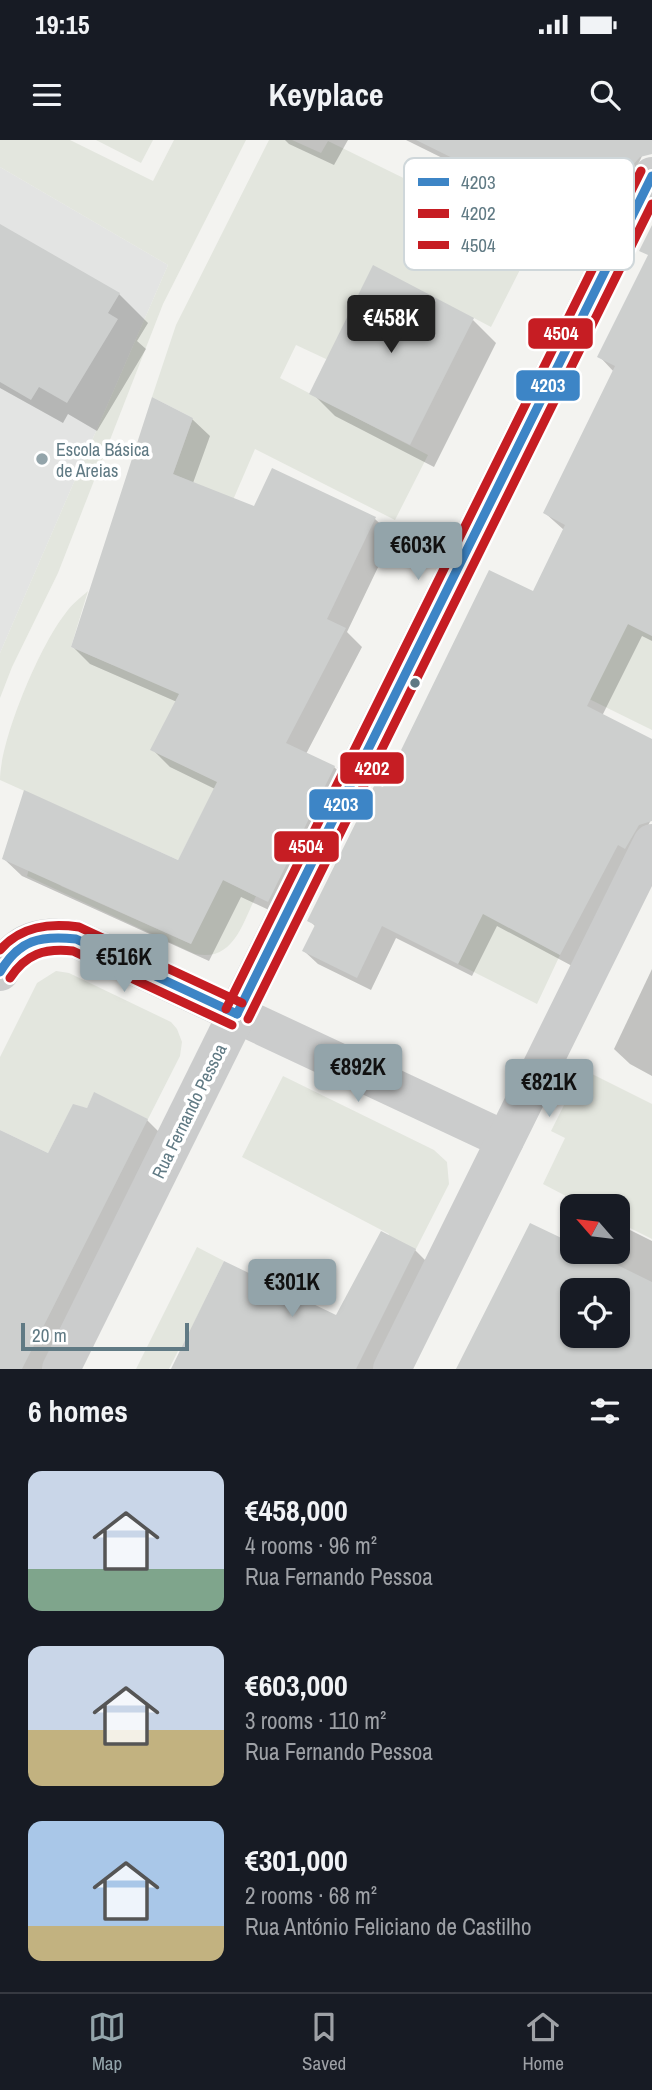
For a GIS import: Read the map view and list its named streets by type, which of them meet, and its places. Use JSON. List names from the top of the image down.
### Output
{
  "streets": {
    "street": ["Rua Fernando Pessoa"]
  },
  "places": ["Escola Básica de Areias"],
  "lines": ["transit line 4504", "transit line 4203", "transit line 4202"],
  "legend": ["4203", "4202", "4504"],
  "scale_bar": "20 m",
  "north": "top left",
  "page": {
    "status": "19:15",
    "header": "Keyplace",
    "price": [
      "€458K",
      "€603K",
      "€516K",
      "€892K",
      "€821K",
      "€301K"
    ],
    "scale": "20 m",
    "heading": "6 homes",
    "list": [
      {
        "name": "€458,000",
        "note": "4 rooms · 96 m² · Rua Fernando Pessoa"
      },
      {
        "name": "€603,000",
        "note": "3 rooms · 110 m² · Rua Fernando Pessoa"
      },
      {
        "name": "€301,000",
        "note": "2 rooms · 68 m² · Rua António Feliciano de Castilho"
      }
    ],
    "tabs": ["Map", "Saved", "Home"]
  }
}
